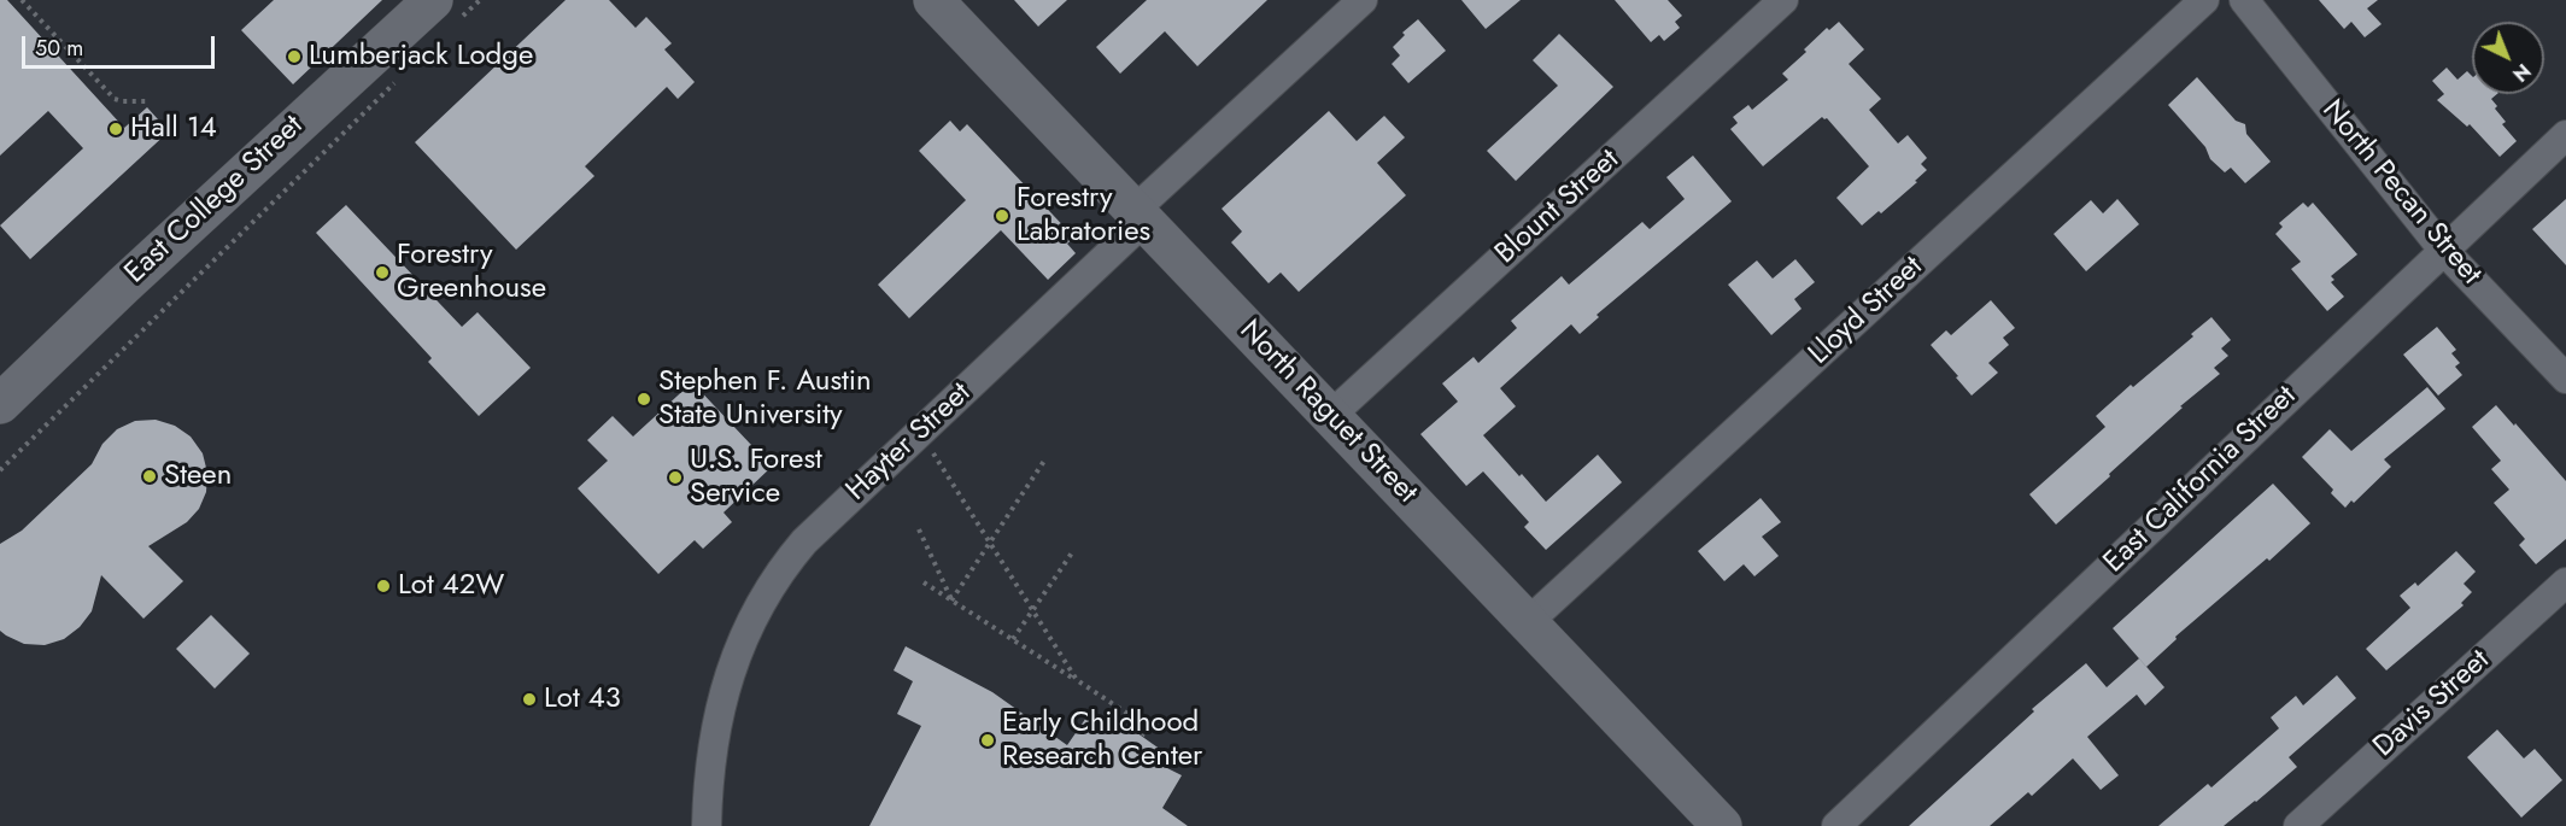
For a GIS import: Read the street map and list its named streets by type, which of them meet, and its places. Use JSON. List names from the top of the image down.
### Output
{
  "streets": {
    "street": [
      "North Pecan Street",
      "East College Street",
      "Blount Street",
      "Lloyd Street",
      "North Raguet Street",
      "Hayter Street",
      "East California Street",
      "Davis Street"
    ]
  },
  "crossings": [
    ["North Pecan Street", "East California Street"],
    ["Blount Street", "North Raguet Street"],
    ["Lloyd Street", "North Raguet Street"],
    ["North Raguet Street", "Hayter Street"]
  ],
  "places": [
    "Lumberjack Lodge",
    "Hall 14",
    "Forestry Labratories",
    "Forestry Greenhouse",
    "Stephen F. Austin State University",
    "Steen",
    "U.S. Forest Service",
    "Lot 42W",
    "Lot 43",
    "Early Childhood Research Center"
  ],
  "scale_bar": "50 m",
  "north": "bottom right"
}
